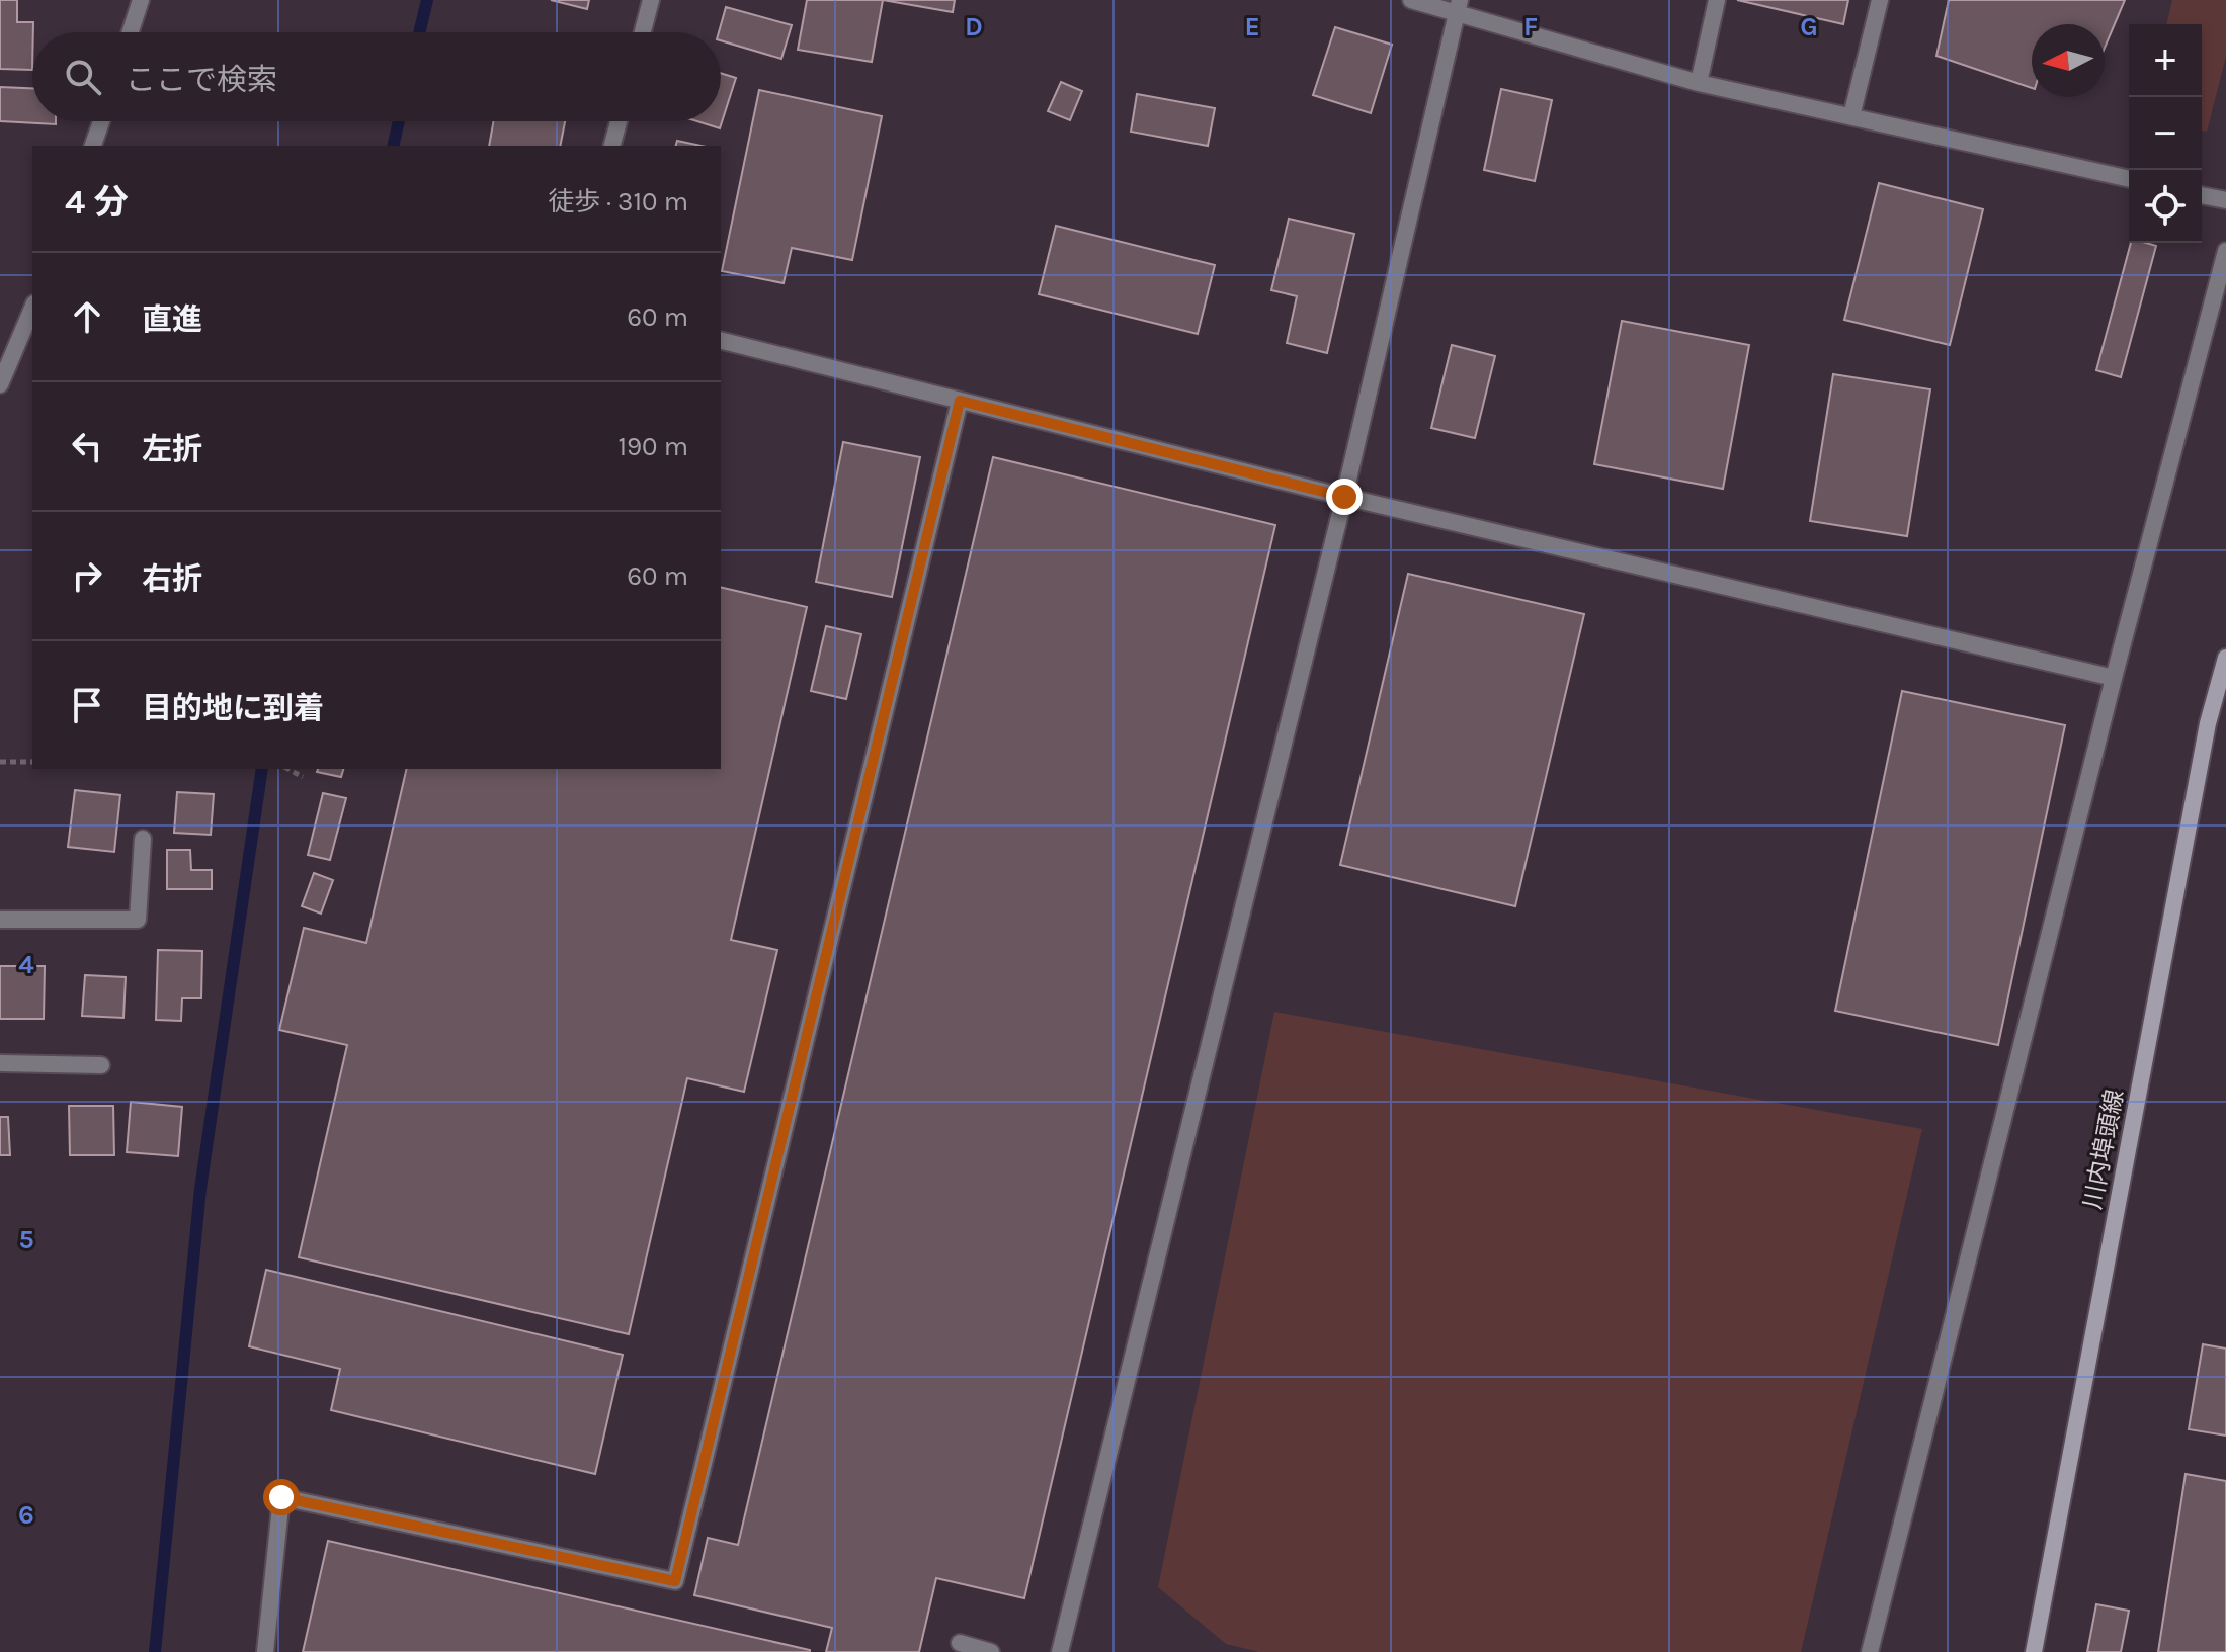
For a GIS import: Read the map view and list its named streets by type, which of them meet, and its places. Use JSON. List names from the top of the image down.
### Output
{
  "streets": {
    "main road": ["川内埠頭線"]
  },
  "north": "left",
  "page": {
    "map_buttons": ["+", "−"],
    "search": "ここで検索",
    "heading": ["4 分", "徒歩 · 310 m"],
    "list": [
      ["直進", "60 m"],
      ["左折", "190 m"],
      ["右折", "60 m"],
      "目的地に到着"
    ]
  },
  "grid": {
    "columns": [
      "D",
      "E",
      "F",
      "G"
    ],
    "rows": ["4", "5", "6"]
  }
}
